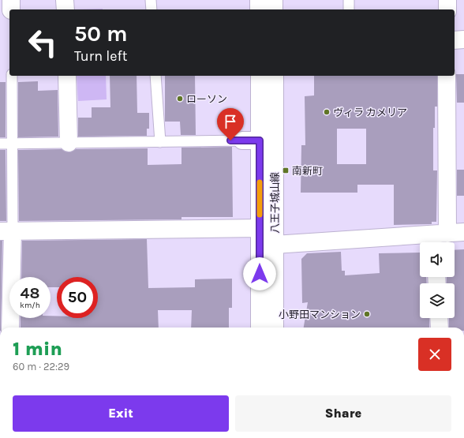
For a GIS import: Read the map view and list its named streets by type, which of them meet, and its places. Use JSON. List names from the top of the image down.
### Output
{
  "streets": {
    "street": ["八王子城山線"]
  },
  "places": {
    "other": ["ローソン", "ヴィラ カメリア", "小野田マンション"],
    "transit": ["南新町"]
  },
  "page": {
    "turn": ["50 m", "Turn left"],
    "speed": "48 km/h",
    "limit": "50",
    "heading": ["1 min", "60 m · 22:29"],
    "buttons": ["Exit", "Share"]
  }
}
